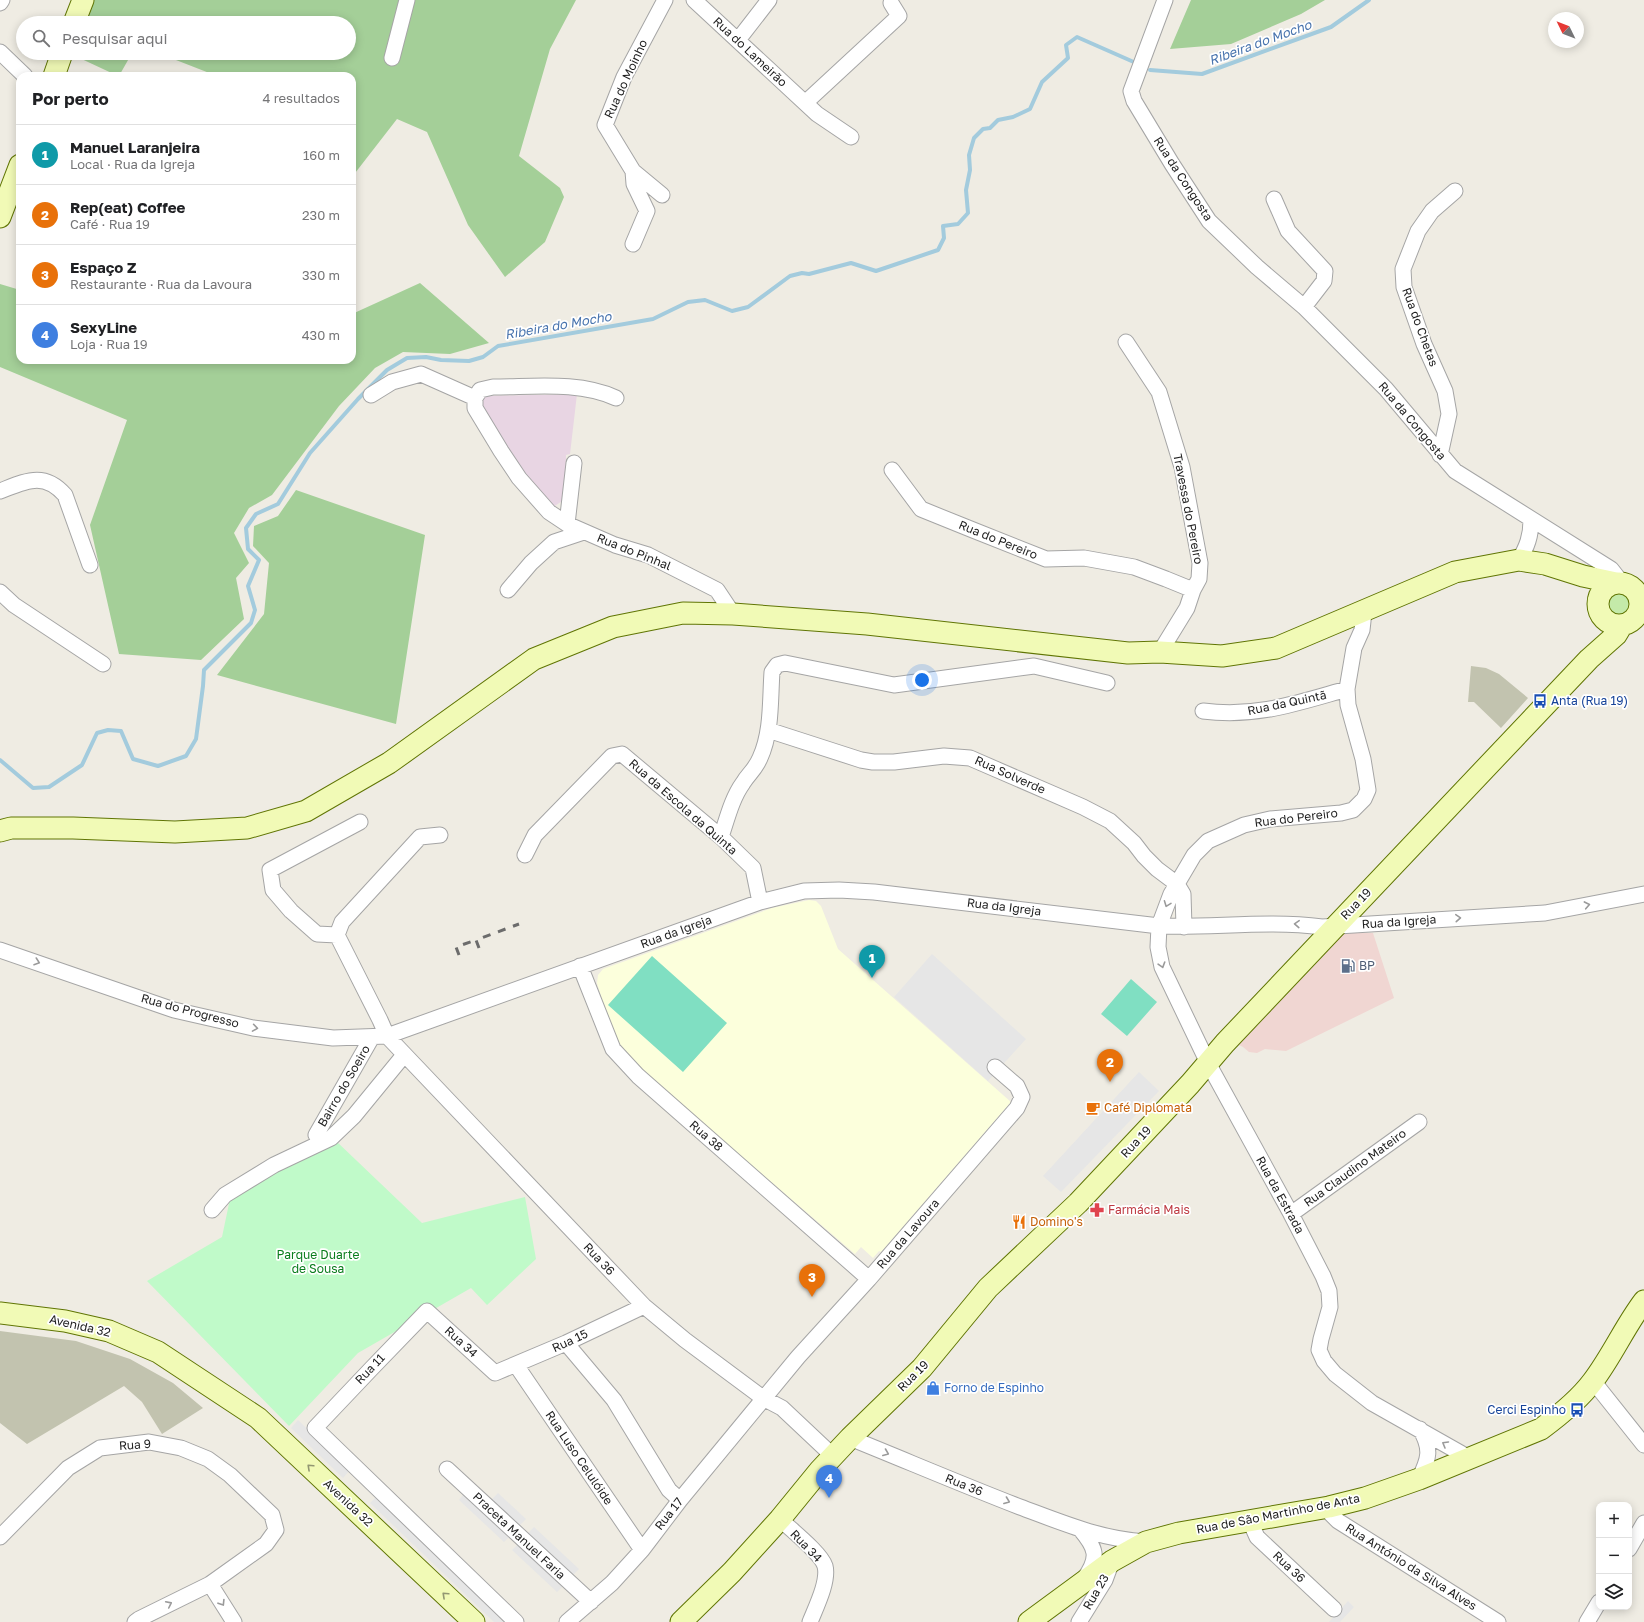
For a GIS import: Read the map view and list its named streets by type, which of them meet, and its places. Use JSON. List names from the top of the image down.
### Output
{
  "streets": {
    "main road": ["Rua 19", "Avenida 32", "Rua de São Martinho de Anta"],
    "street": [
      "Rua do Lameirão",
      "Rua do Moinho",
      "Rua da Congosta",
      "Rua do Chetas",
      "Travessa do Pereiro",
      "Rua do Pereiro",
      "Rua do Pinhal",
      "Rua da Quintã",
      "Rua Solverde",
      "Rua da Escola da Quinta",
      "Rua da Igreja",
      "Rua do Progresso",
      "Bairro do Soeiro",
      "Rua 38",
      "Rua Claudino Mateiro",
      "Rua da Estrada",
      "Rua da Lavoura",
      "Rua 36",
      "Rua 15",
      "Rua 34",
      "Rua 11",
      "Rua 9",
      "Rua Luso Celulóide",
      "Rua 17",
      "Praceta Manuel Faria",
      "Rua António da Silva Alves",
      "Rua 23"
    ]
  },
  "crossings": [
    ["Rua da Congosta", "Rua do Chetas"],
    ["Rua da Congosta", "Rua 19"],
    ["Travessa do Pereiro", "Rua do Pereiro"],
    ["Rua do Pereiro", "Rua da Quintã"],
    ["Rua do Pereiro", "Rua Solverde"],
    ["Rua do Pereiro", "Rua da Igreja"],
    ["Rua do Pereiro", "Rua da Estrada"],
    ["Rua da Escola da Quinta", "Rua da Igreja"],
    ["Rua 19", "Rua da Igreja"],
    ["Rua 19", "Rua da Estrada"],
    ["Rua 19", "Rua 36"],
    ["Rua 19", "Rua 34"],
    ["Rua da Igreja", "Rua do Progresso"],
    ["Rua da Igreja", "Bairro do Soeiro"],
    ["Rua da Igreja", "Rua 38"],
    ["Rua da Igreja", "Rua da Estrada"],
    ["Rua da Igreja", "Rua 36"],
    ["Rua do Progresso", "Bairro do Soeiro"],
    ["Rua do Progresso", "Rua 36"],
    ["Bairro do Soeiro", "Rua 36"],
    ["Rua 38", "Rua da Lavoura"],
    ["Rua Claudino Mateiro", "Rua da Estrada"],
    ["Rua da Estrada", "Rua de São Martinho de Anta"],
    ["Rua da Lavoura", "Rua 36"],
    ["Rua da Lavoura", "Rua 17"],
    ["Rua 36", "Rua 15"],
    ["Rua 36", "Rua 17"],
    ["Rua 36", "Rua de São Martinho de Anta"],
    ["Rua 15", "Rua 34"],
    ["Rua 15", "Rua Luso Celulóide"],
    ["Rua 34", "Rua 11"],
    ["Rua Luso Celulóide", "Rua 17"],
    ["Rua 17", "Praceta Manuel Faria"],
    ["Rua de São Martinho de Anta", "Rua António da Silva Alves"],
    ["Rua de São Martinho de Anta", "Rua 23"]
  ],
  "one_way": ["Rua do Progresso"],
  "water": ["Ribeira do Mocho"],
  "parks": ["Parque Duarte de Sousa"],
  "places": {
    "bus stop": ["Anta (Rua 19)", "Cerci Espinho"],
    "fuel station": ["BP"],
    "cafe": ["Café Diplomata"],
    "pharmacy": ["Farmácia Mais"],
    "restaurant": ["Domino's"],
    "shop": ["Forno de Espinho"]
  },
  "north": "top left",
  "page": {
    "search": "Pesquisar aqui",
    "heading": ["Por perto", "4 resultados"],
    "list": [
      {
        "mark": "1",
        "name": "Manuel Laranjeira",
        "note": "Local · Rua da Igreja",
        "value": "160 m"
      },
      {
        "mark": "2",
        "name": "Rep(eat) Coffee",
        "note": "Café · Rua 19",
        "value": "230 m"
      },
      {
        "mark": "3",
        "name": "Espaço Z",
        "note": "Restaurante · Rua da Lavoura",
        "value": "330 m"
      },
      {
        "mark": "4",
        "name": "SexyLine",
        "note": "Loja · Rua 19",
        "value": "430 m"
      }
    ],
    "pins": [
      "1",
      "2",
      "3",
      "4"
    ],
    "map_buttons": ["+", "−"]
  }
}
